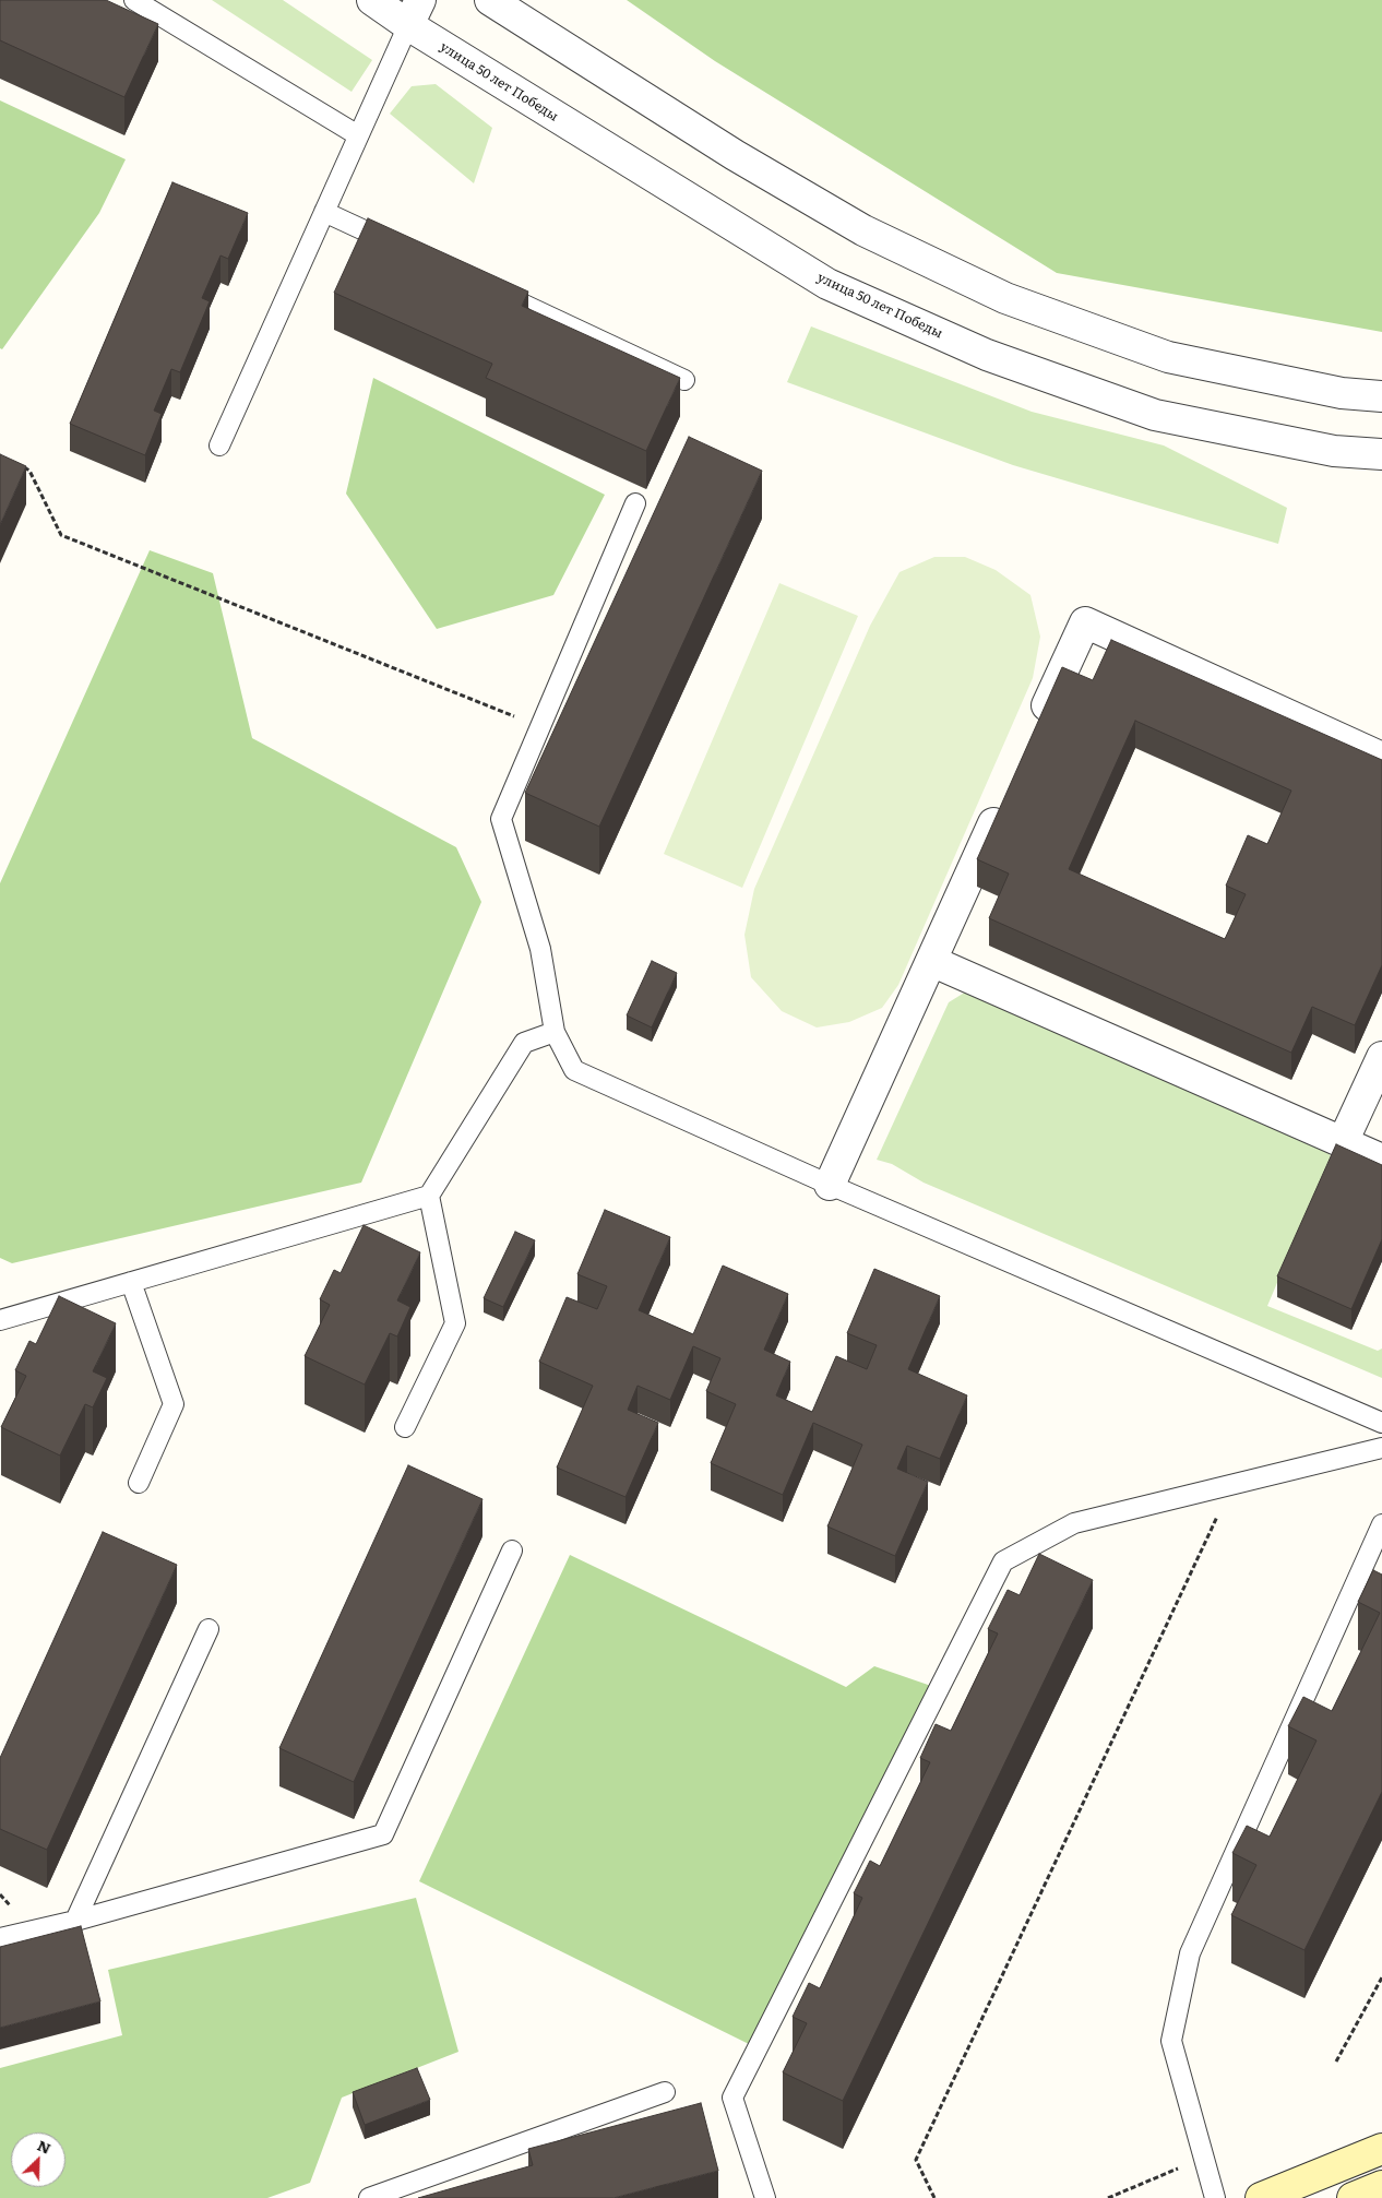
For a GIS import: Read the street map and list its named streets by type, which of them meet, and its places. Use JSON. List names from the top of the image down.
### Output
{
  "streets": {
    "street": ["улица 50 лет Победы"]
  },
  "north": "top right"
}
